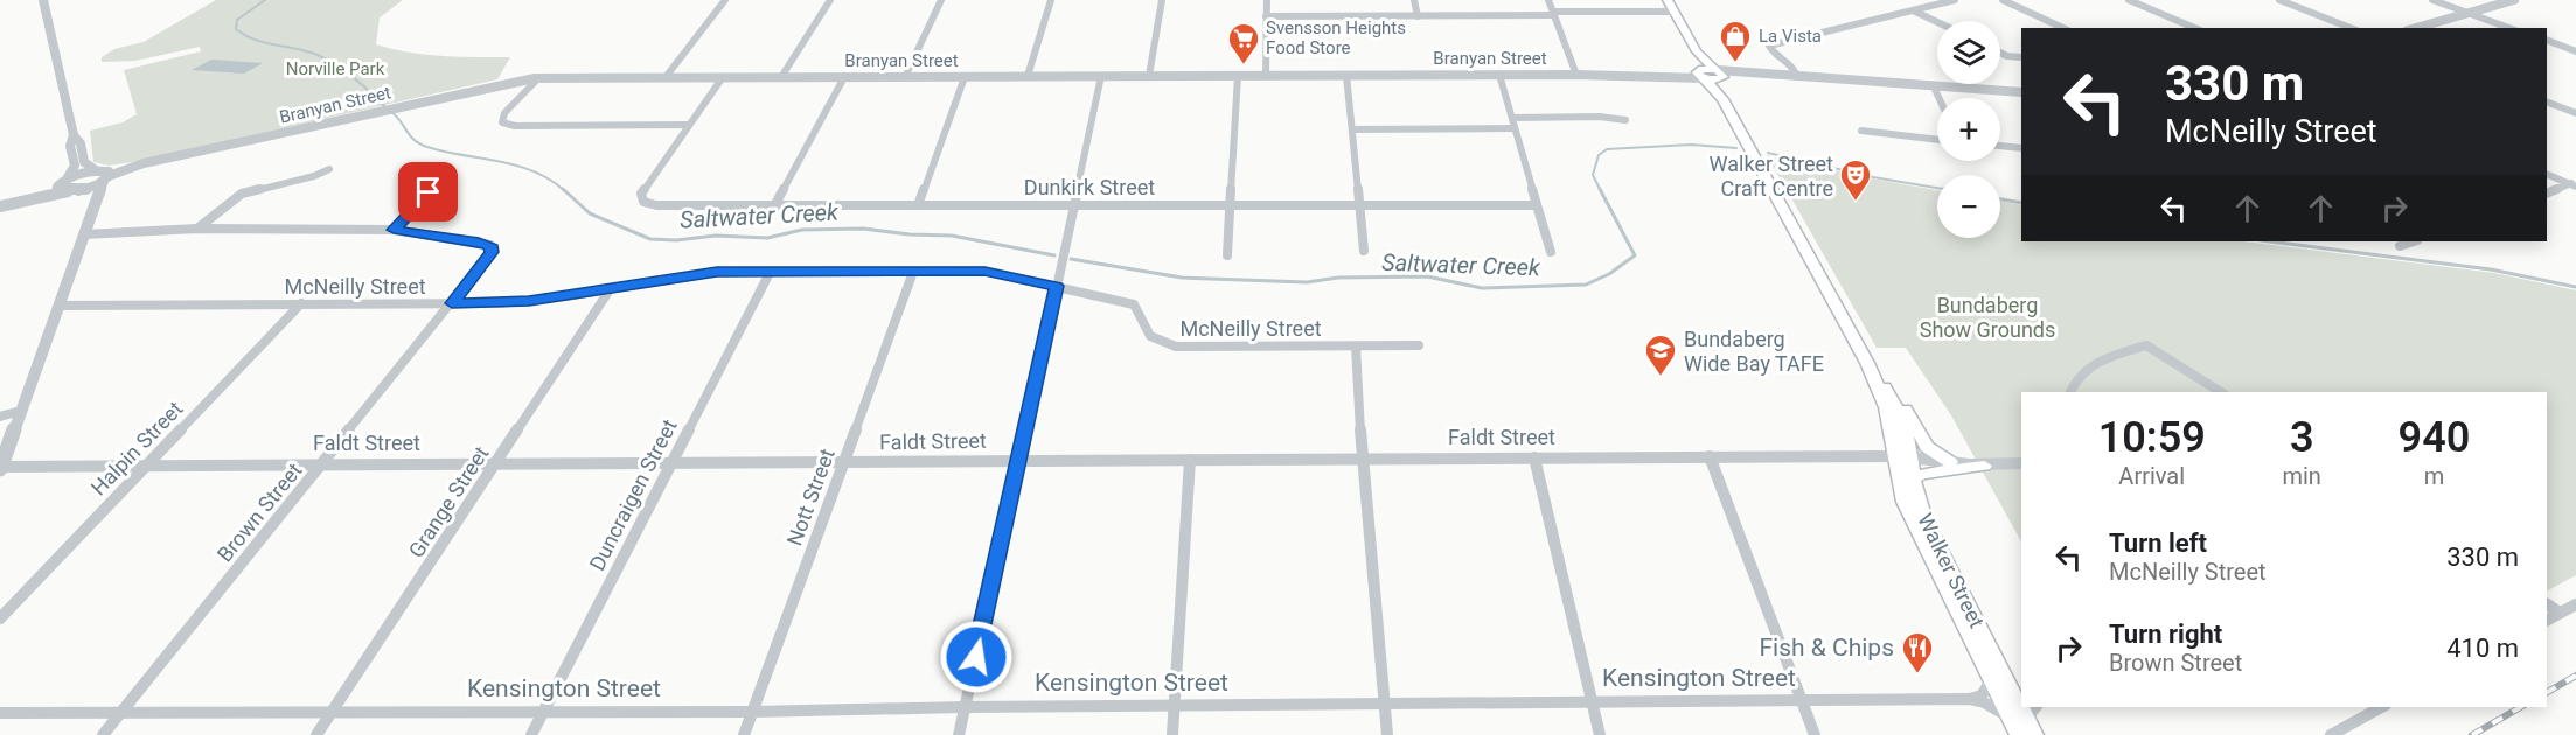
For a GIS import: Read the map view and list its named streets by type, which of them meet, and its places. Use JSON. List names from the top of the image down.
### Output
{
  "streets": {
    "main road": ["Walker Street"],
    "street": [
      "Branyan Street",
      "Dunkirk Street",
      "McNeilly Street",
      "Faldt Street",
      "Halpin Street",
      "Duncraigen Street",
      "Nott Street",
      "Grange Street",
      "Brown Street",
      "Kensington Street"
    ]
  },
  "crossings": [
    ["Branyan Street", "Walker Street"],
    ["McNeilly Street", "Halpin Street"],
    ["McNeilly Street", "Duncraigen Street"],
    ["McNeilly Street", "Nott Street"],
    ["McNeilly Street", "Grange Street"],
    ["McNeilly Street", "Brown Street"],
    ["Faldt Street", "Halpin Street"],
    ["Faldt Street", "Duncraigen Street"],
    ["Faldt Street", "Nott Street"],
    ["Faldt Street", "Grange Street"],
    ["Faldt Street", "Brown Street"],
    ["Faldt Street", "Walker Street"],
    ["Duncraigen Street", "Kensington Street"],
    ["Nott Street", "Kensington Street"],
    ["Grange Street", "Kensington Street"],
    ["Brown Street", "Kensington Street"],
    ["Walker Street", "Kensington Street"]
  ],
  "water": ["Saltwater Creek"],
  "parks": ["Norville Park", "Bundaberg Show Grounds"],
  "places": {
    "shop": ["La Vista"],
    "supermarket": ["Svensson Heights Food Store"],
    "theatre": ["Walker Street Craft Centre"],
    "school or university": ["Bundaberg Wide Bay TAFE"],
    "restaurant": ["Fish & Chips"]
  },
  "page": {
    "map_buttons": ["+", "−"],
    "turn": ["330 m", "McNeilly Street"],
    "eta": [
      "10:59",
      "Arrival",
      "3",
      "min",
      "940",
      "m"
    ],
    "list": [
      {
        "name": "Turn left",
        "note": "McNeilly Street",
        "value": "330 m"
      },
      {
        "name": "Turn right",
        "note": "Brown Street",
        "value": "410 m"
      }
    ]
  }
}
